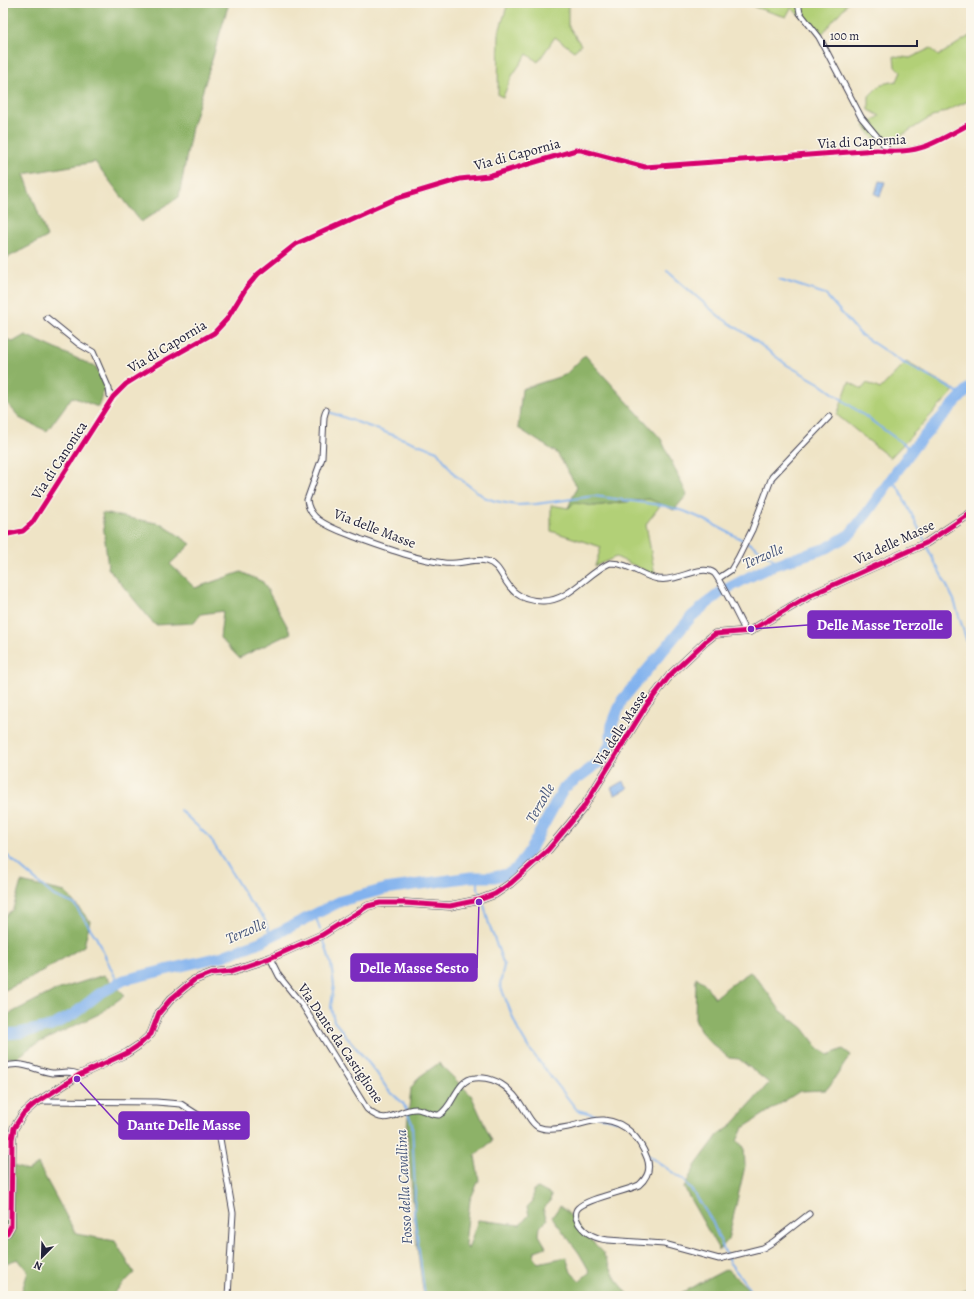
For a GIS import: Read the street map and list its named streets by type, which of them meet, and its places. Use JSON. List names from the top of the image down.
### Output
{
  "streets": {
    "street": [
      "Via di Capornia",
      "Via di Canonica",
      "Via delle Masse",
      "Via Dante da Castiglione"
    ]
  },
  "crossings": [
    ["Via di Capornia", "Via di Canonica"],
    ["Via delle Masse", "Via Dante da Castiglione"]
  ],
  "water": ["Terzolle", "Fosso della Cavallina"],
  "places": ["Delle Masse Terzolle", "Delle Masse Sesto", "Dante Delle Masse"],
  "scale_bar": "100 m",
  "north": "bottom left"
}
